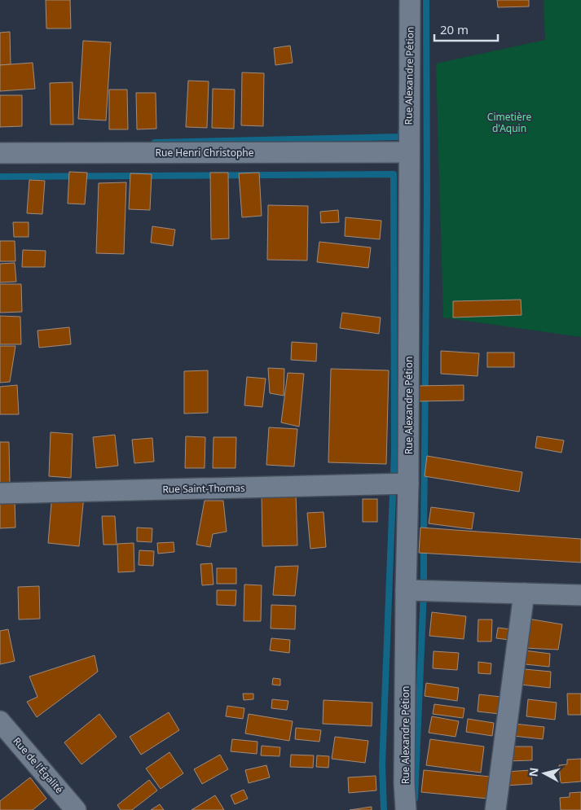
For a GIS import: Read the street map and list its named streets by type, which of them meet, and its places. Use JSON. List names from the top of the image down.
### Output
{
  "streets": {
    "street": [
      "Rue Alexandre Pétion",
      "Rue Henri Christophe",
      "Rue Saint-Thomas",
      "Rue de l'Égalité"
    ]
  },
  "crossings": [
    ["Rue Alexandre Pétion", "Rue Henri Christophe"],
    ["Rue Alexandre Pétion", "Rue Saint-Thomas"]
  ],
  "parks": ["Cimetière d'Aquin"],
  "scale_bar": "20 m",
  "north": "left"
}
